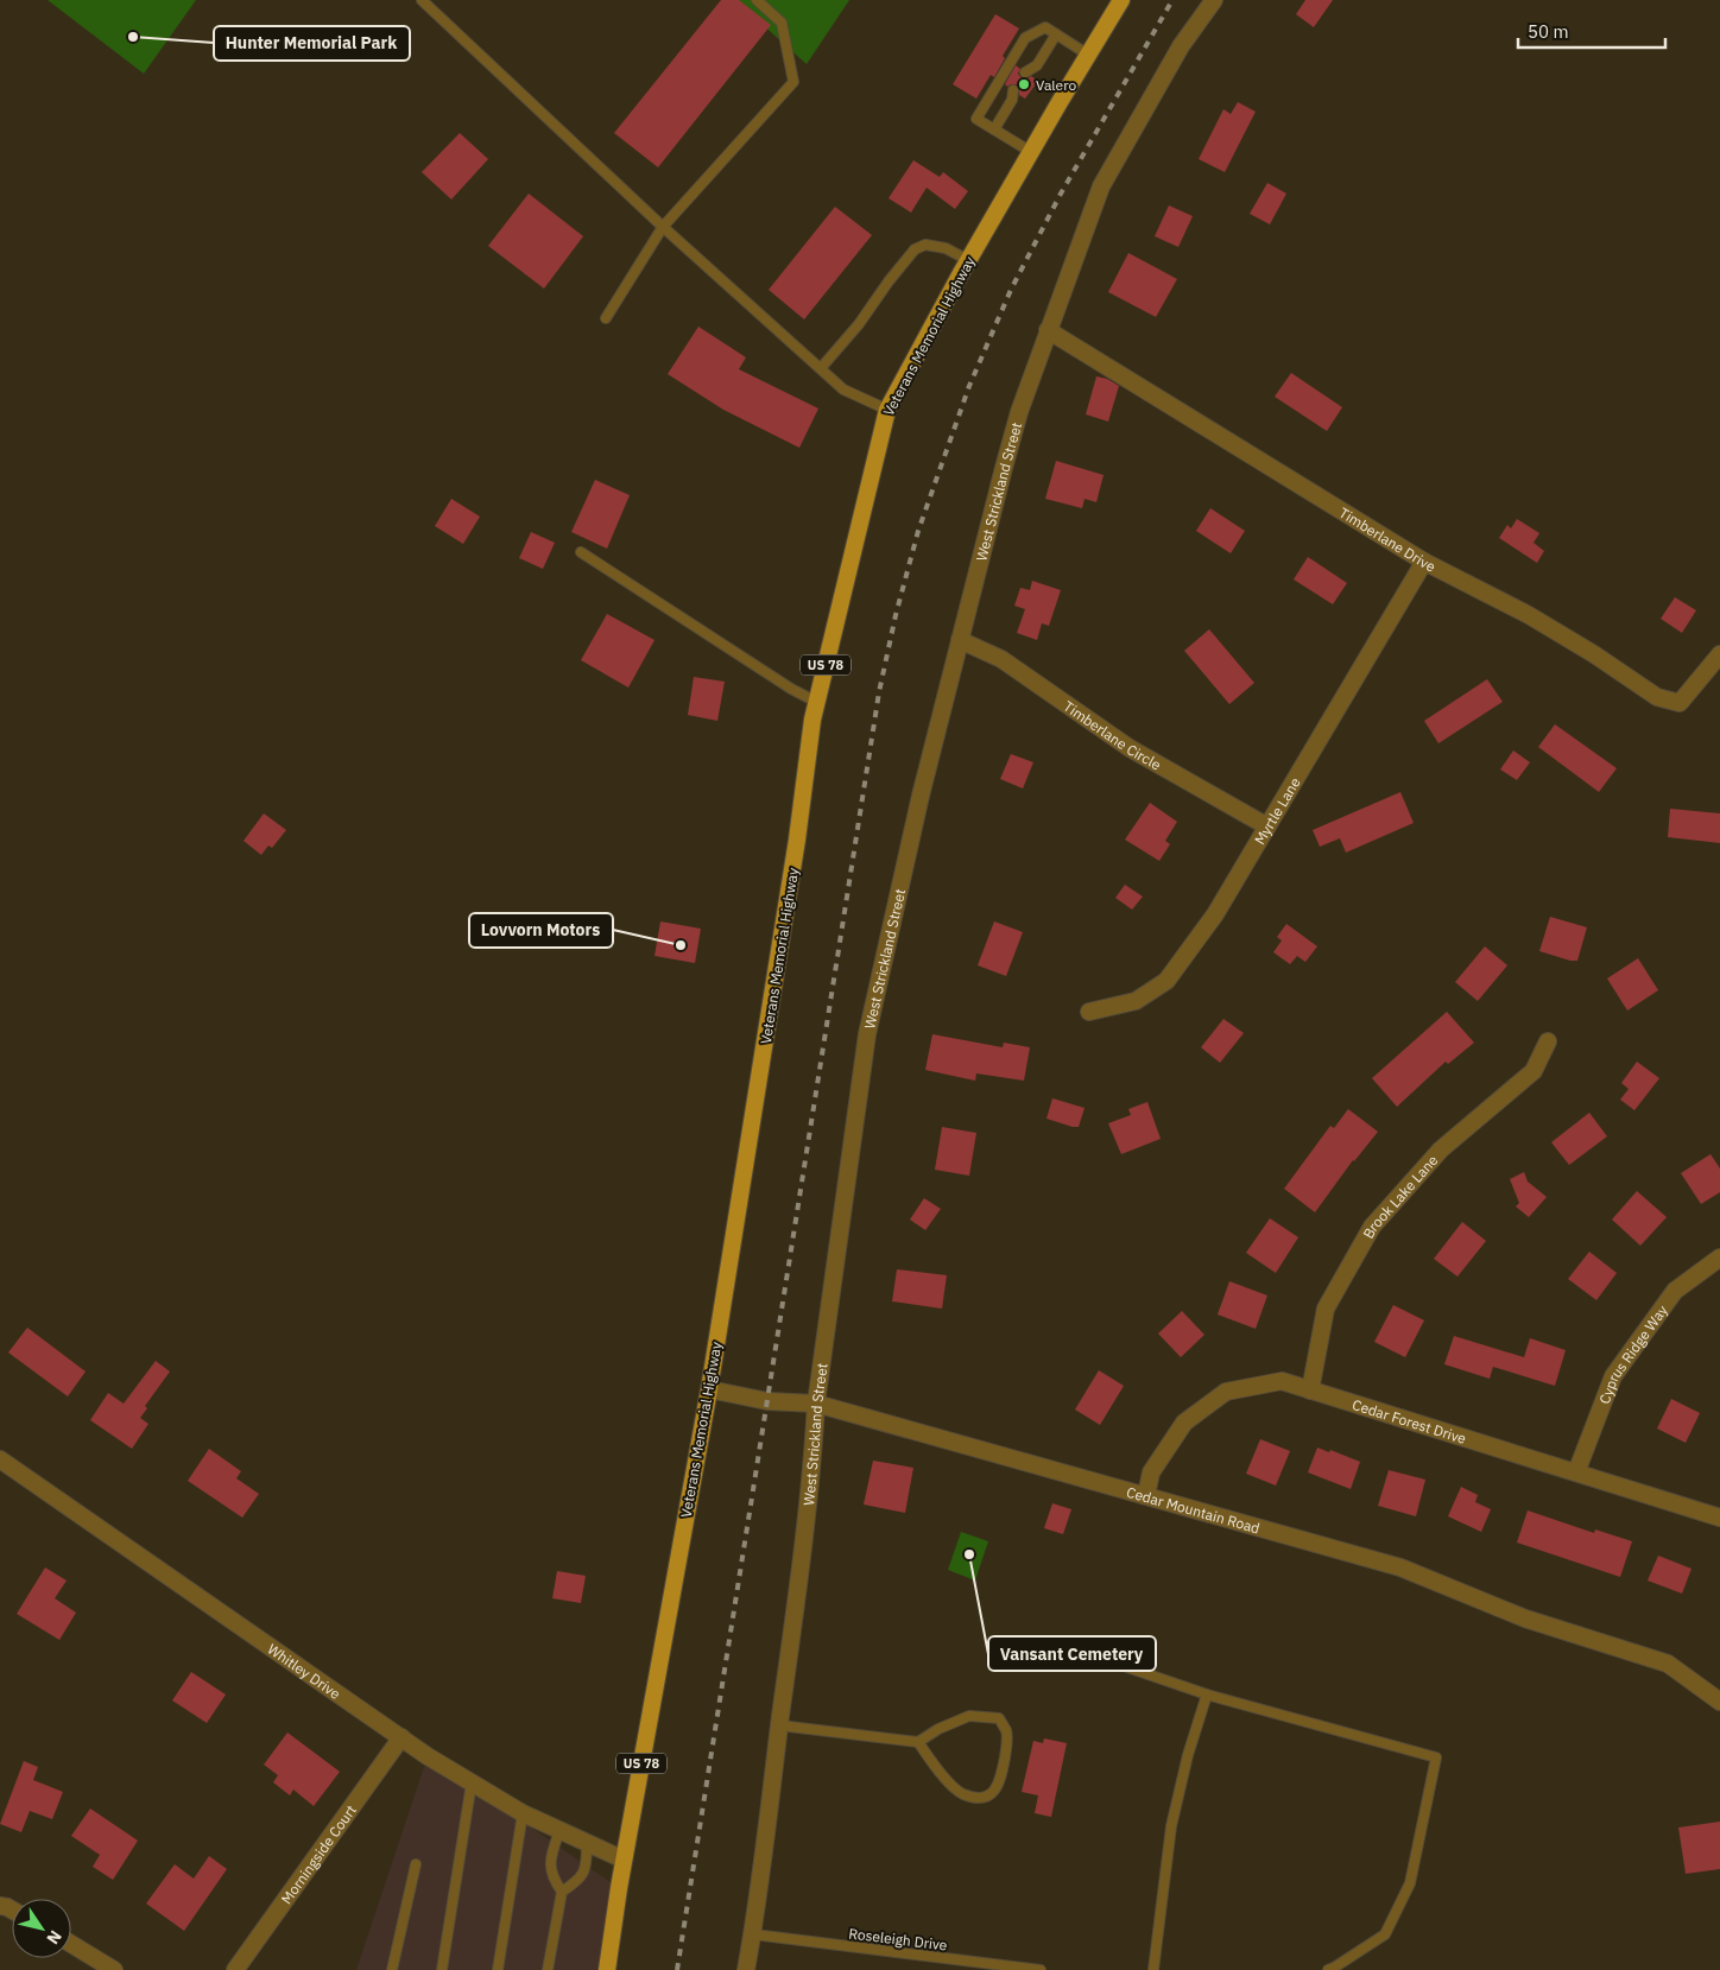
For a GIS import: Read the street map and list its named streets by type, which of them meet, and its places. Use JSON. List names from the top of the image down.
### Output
{
  "streets": {
    "main road": ["Veterans Memorial Highway", "US 78"],
    "street": [
      "West Strickland Street",
      "Timberlane Drive",
      "Timberlane Circle",
      "Myrtle Lane",
      "Brook Lake Lane",
      "Cyprus Ridge Way",
      "Cedar Forest Drive",
      "Cedar Mountain Road",
      "Whitley Drive",
      "Morningside Court"
    ],
    "lane": ["Roseleigh Drive"]
  },
  "crossings": [
    ["Veterans Memorial Highway", "Cedar Mountain Road"],
    ["Veterans Memorial Highway", "Whitley Drive"],
    ["West Strickland Street", "Timberlane Drive"],
    ["West Strickland Street", "Timberlane Circle"],
    ["West Strickland Street", "Cedar Mountain Road"],
    ["West Strickland Street", "Roseleigh Drive"],
    ["Timberlane Drive", "Myrtle Lane"],
    ["Timberlane Circle", "Myrtle Lane"],
    ["Brook Lake Lane", "Cedar Forest Drive"],
    ["Cyprus Ridge Way", "Cedar Forest Drive"],
    ["Cedar Forest Drive", "Cedar Mountain Road"],
    ["Whitley Drive", "Morningside Court"]
  ],
  "places": [
    "Hunter Memorial Park",
    "Valero",
    "Lovvorn Motors",
    "Vansant Cemetery"
  ],
  "scale_bar": "50 m",
  "north": "bottom right"
}
